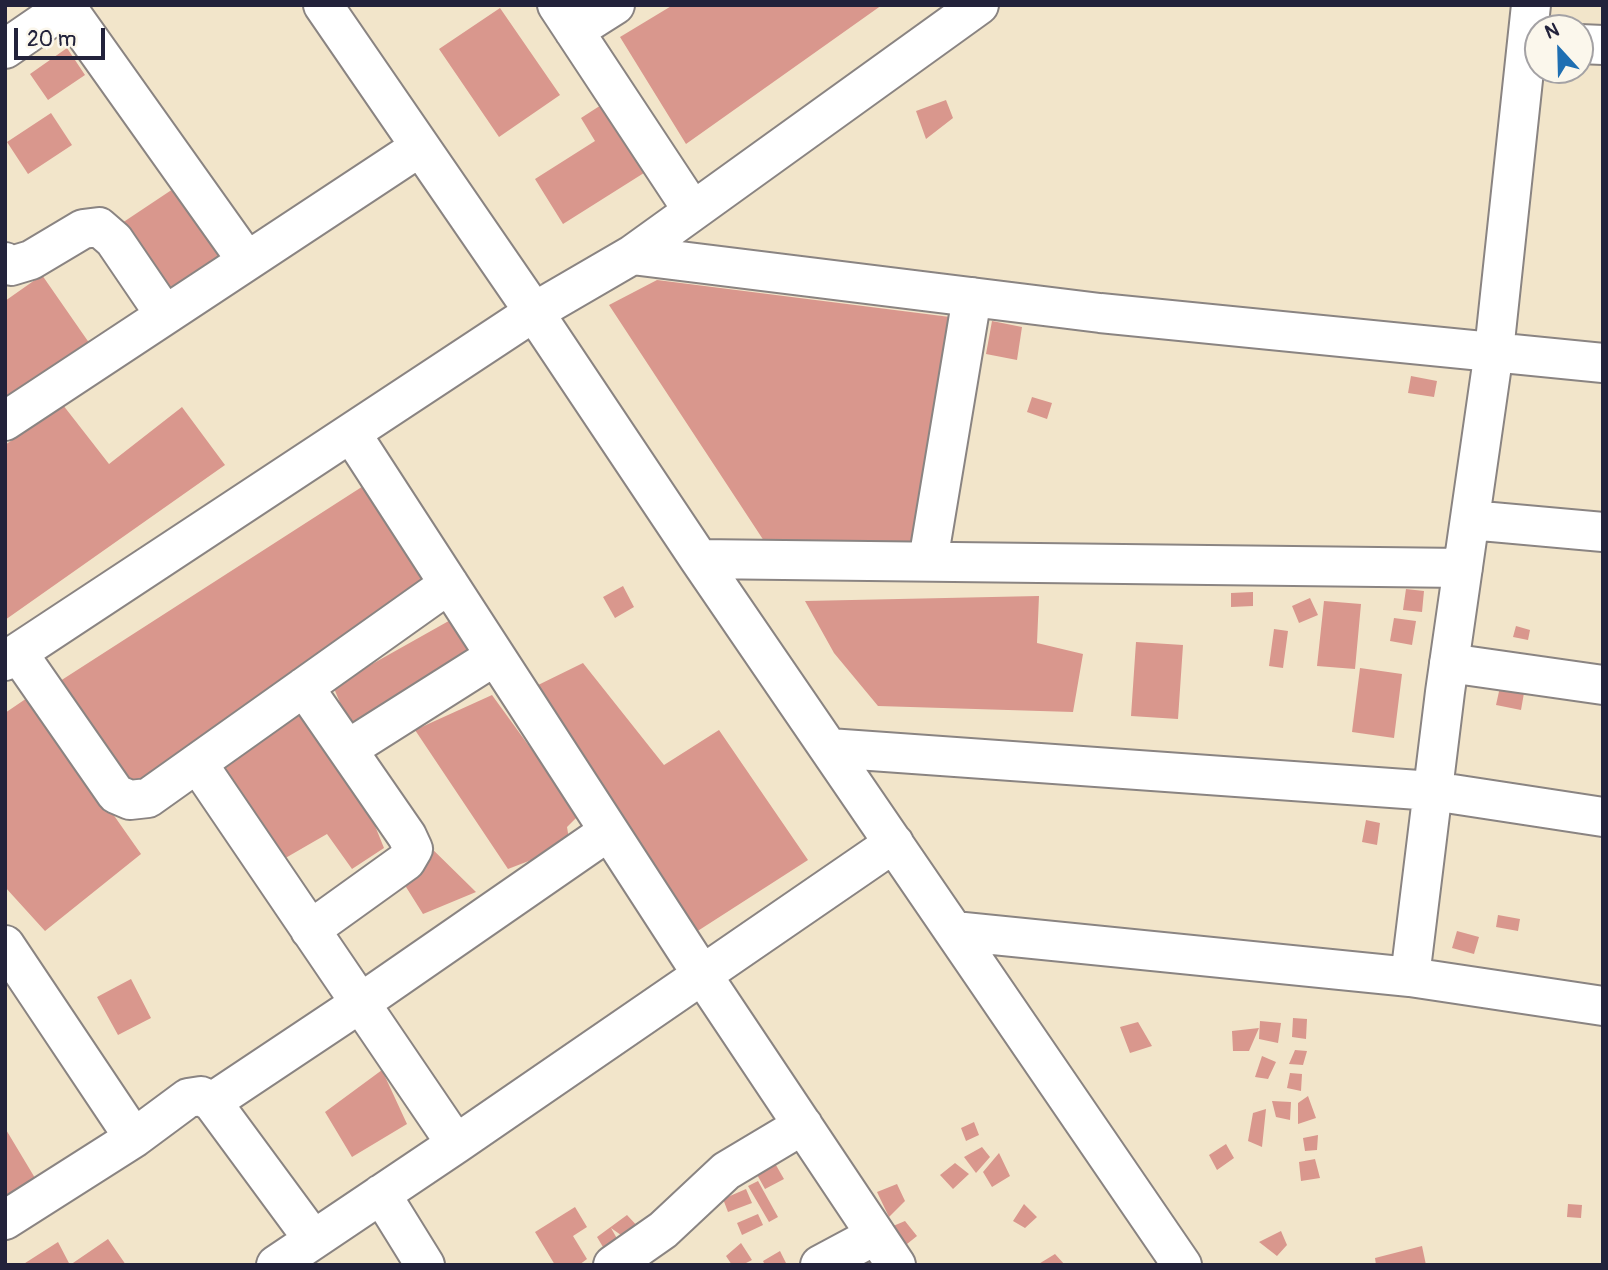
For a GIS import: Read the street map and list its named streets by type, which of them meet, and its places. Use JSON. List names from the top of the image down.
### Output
{
  "scale_bar": "20 m",
  "north": "top"
}
